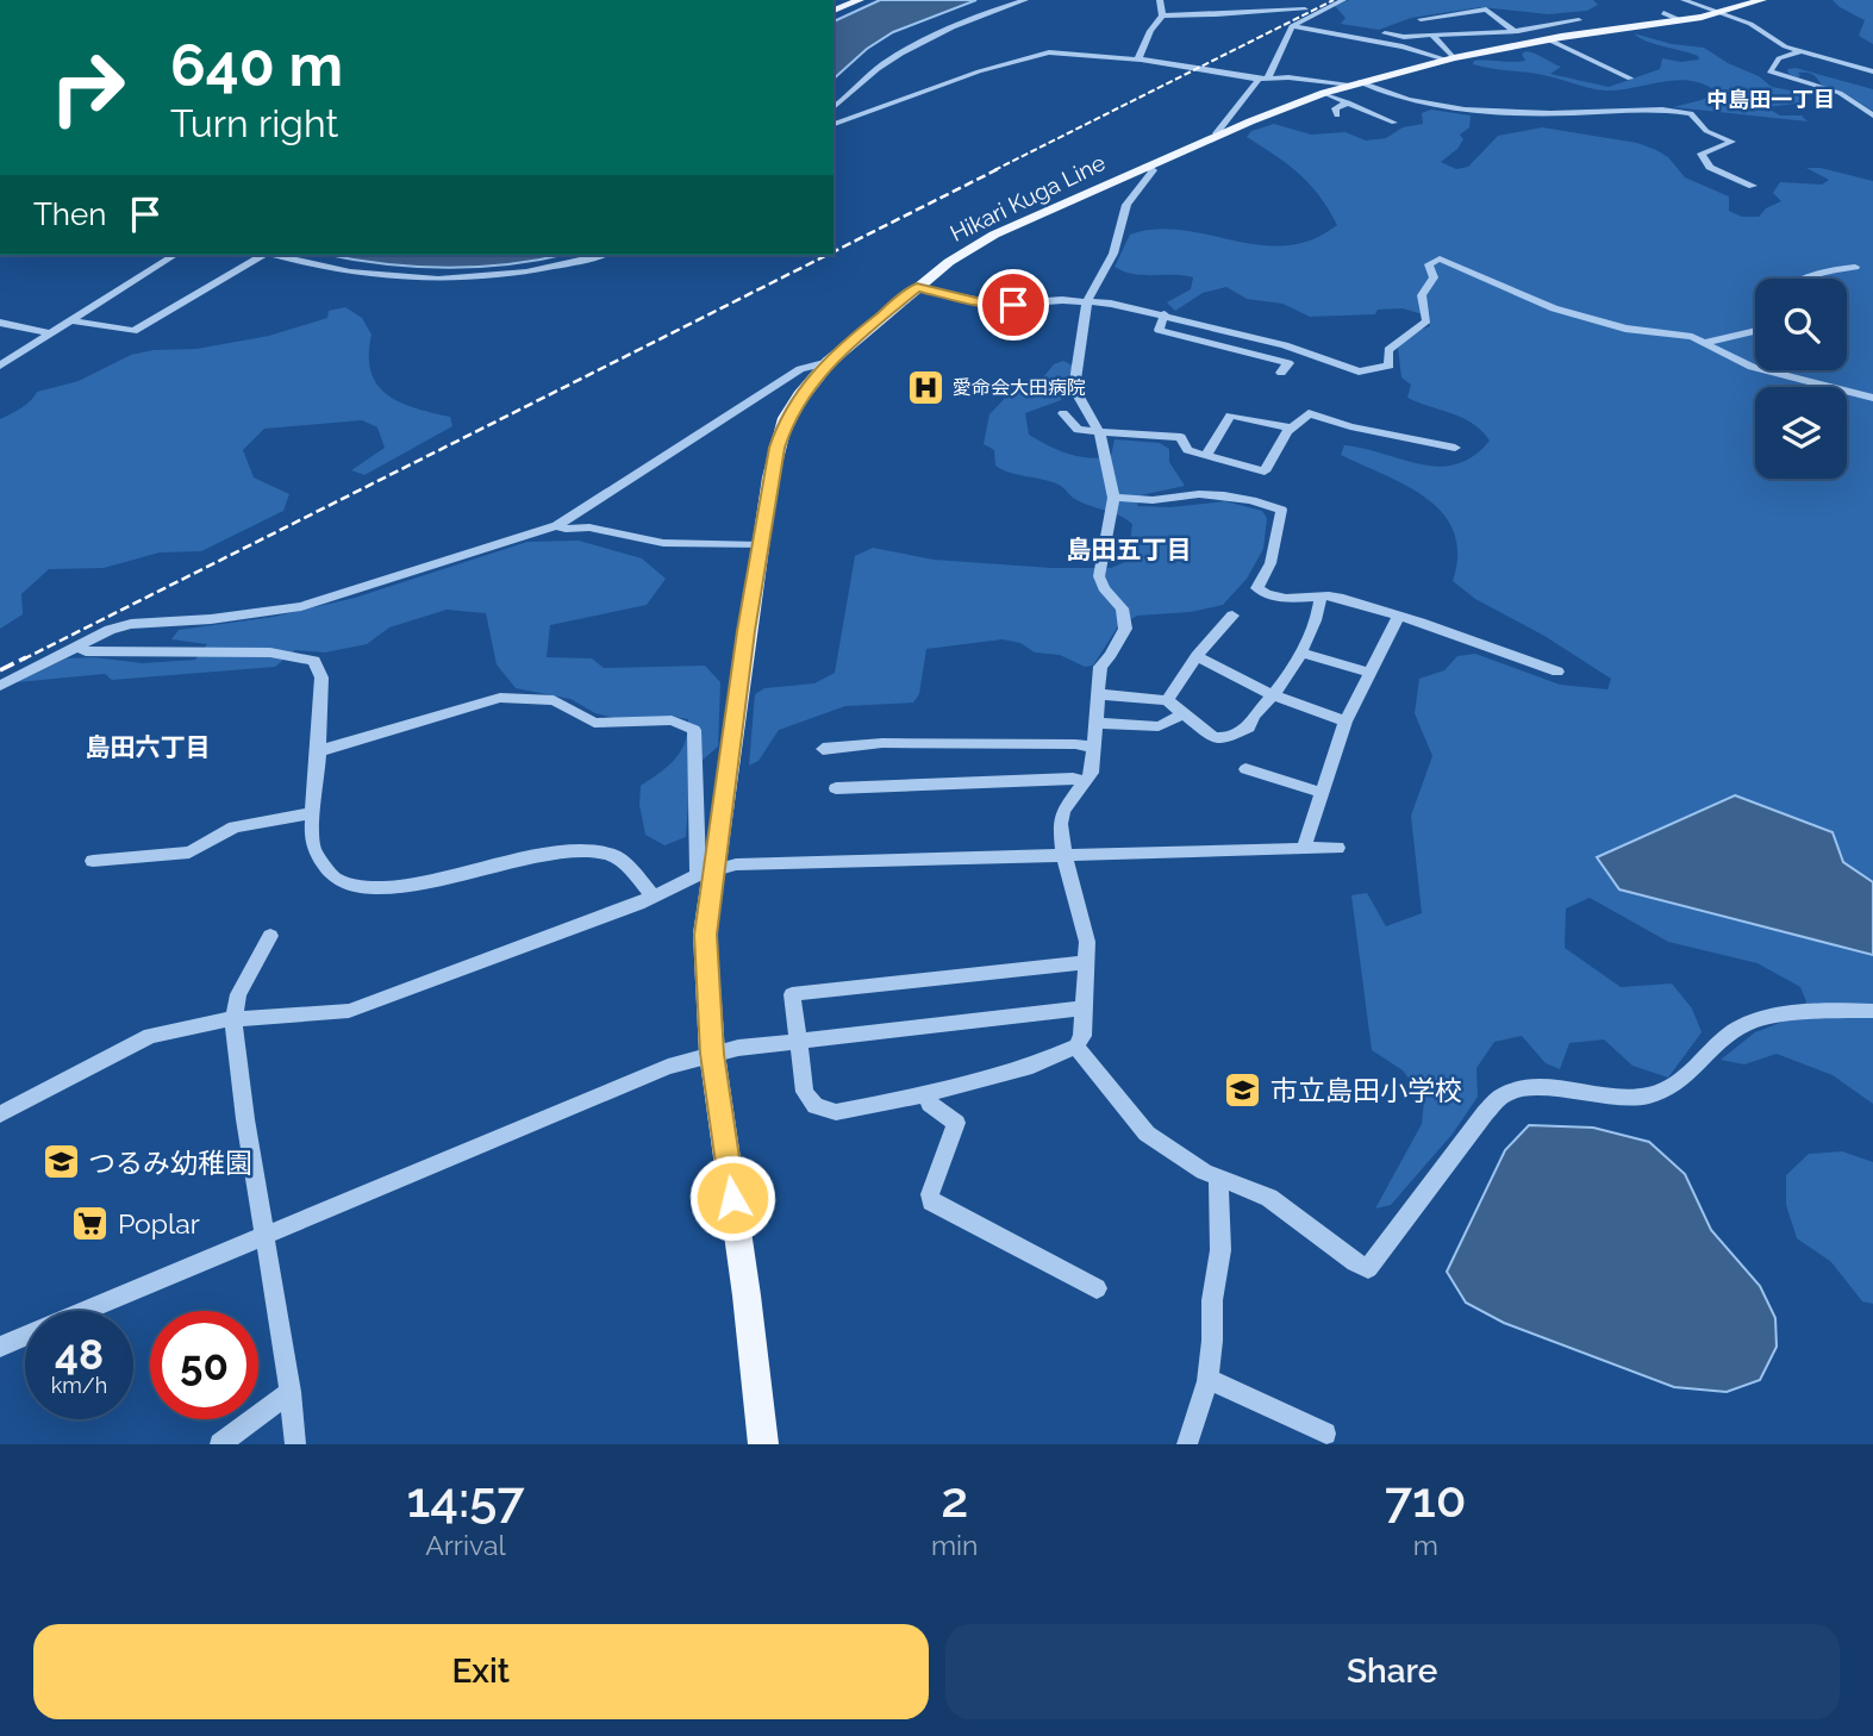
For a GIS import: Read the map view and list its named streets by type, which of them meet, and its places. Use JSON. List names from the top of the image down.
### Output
{
  "streets": {
    "main road": ["Hikari Kuga Line"]
  },
  "districts": ["中島田一丁目", "島田五丁目", "島田六丁目"],
  "places": {
    "hospital": ["愛命会大田病院"],
    "school or university": ["市立島田小学校", "つるみ幼稚園"],
    "supermarket": ["Poplar"]
  },
  "page": {
    "turn": ["640 m", "Turn right"],
    "then": "Then",
    "speed": "48 km/h",
    "limit": "50",
    "eta": [
      "14:57",
      "Arrival",
      "2",
      "min",
      "710",
      "m"
    ],
    "buttons": ["Exit", "Share"]
  }
}
